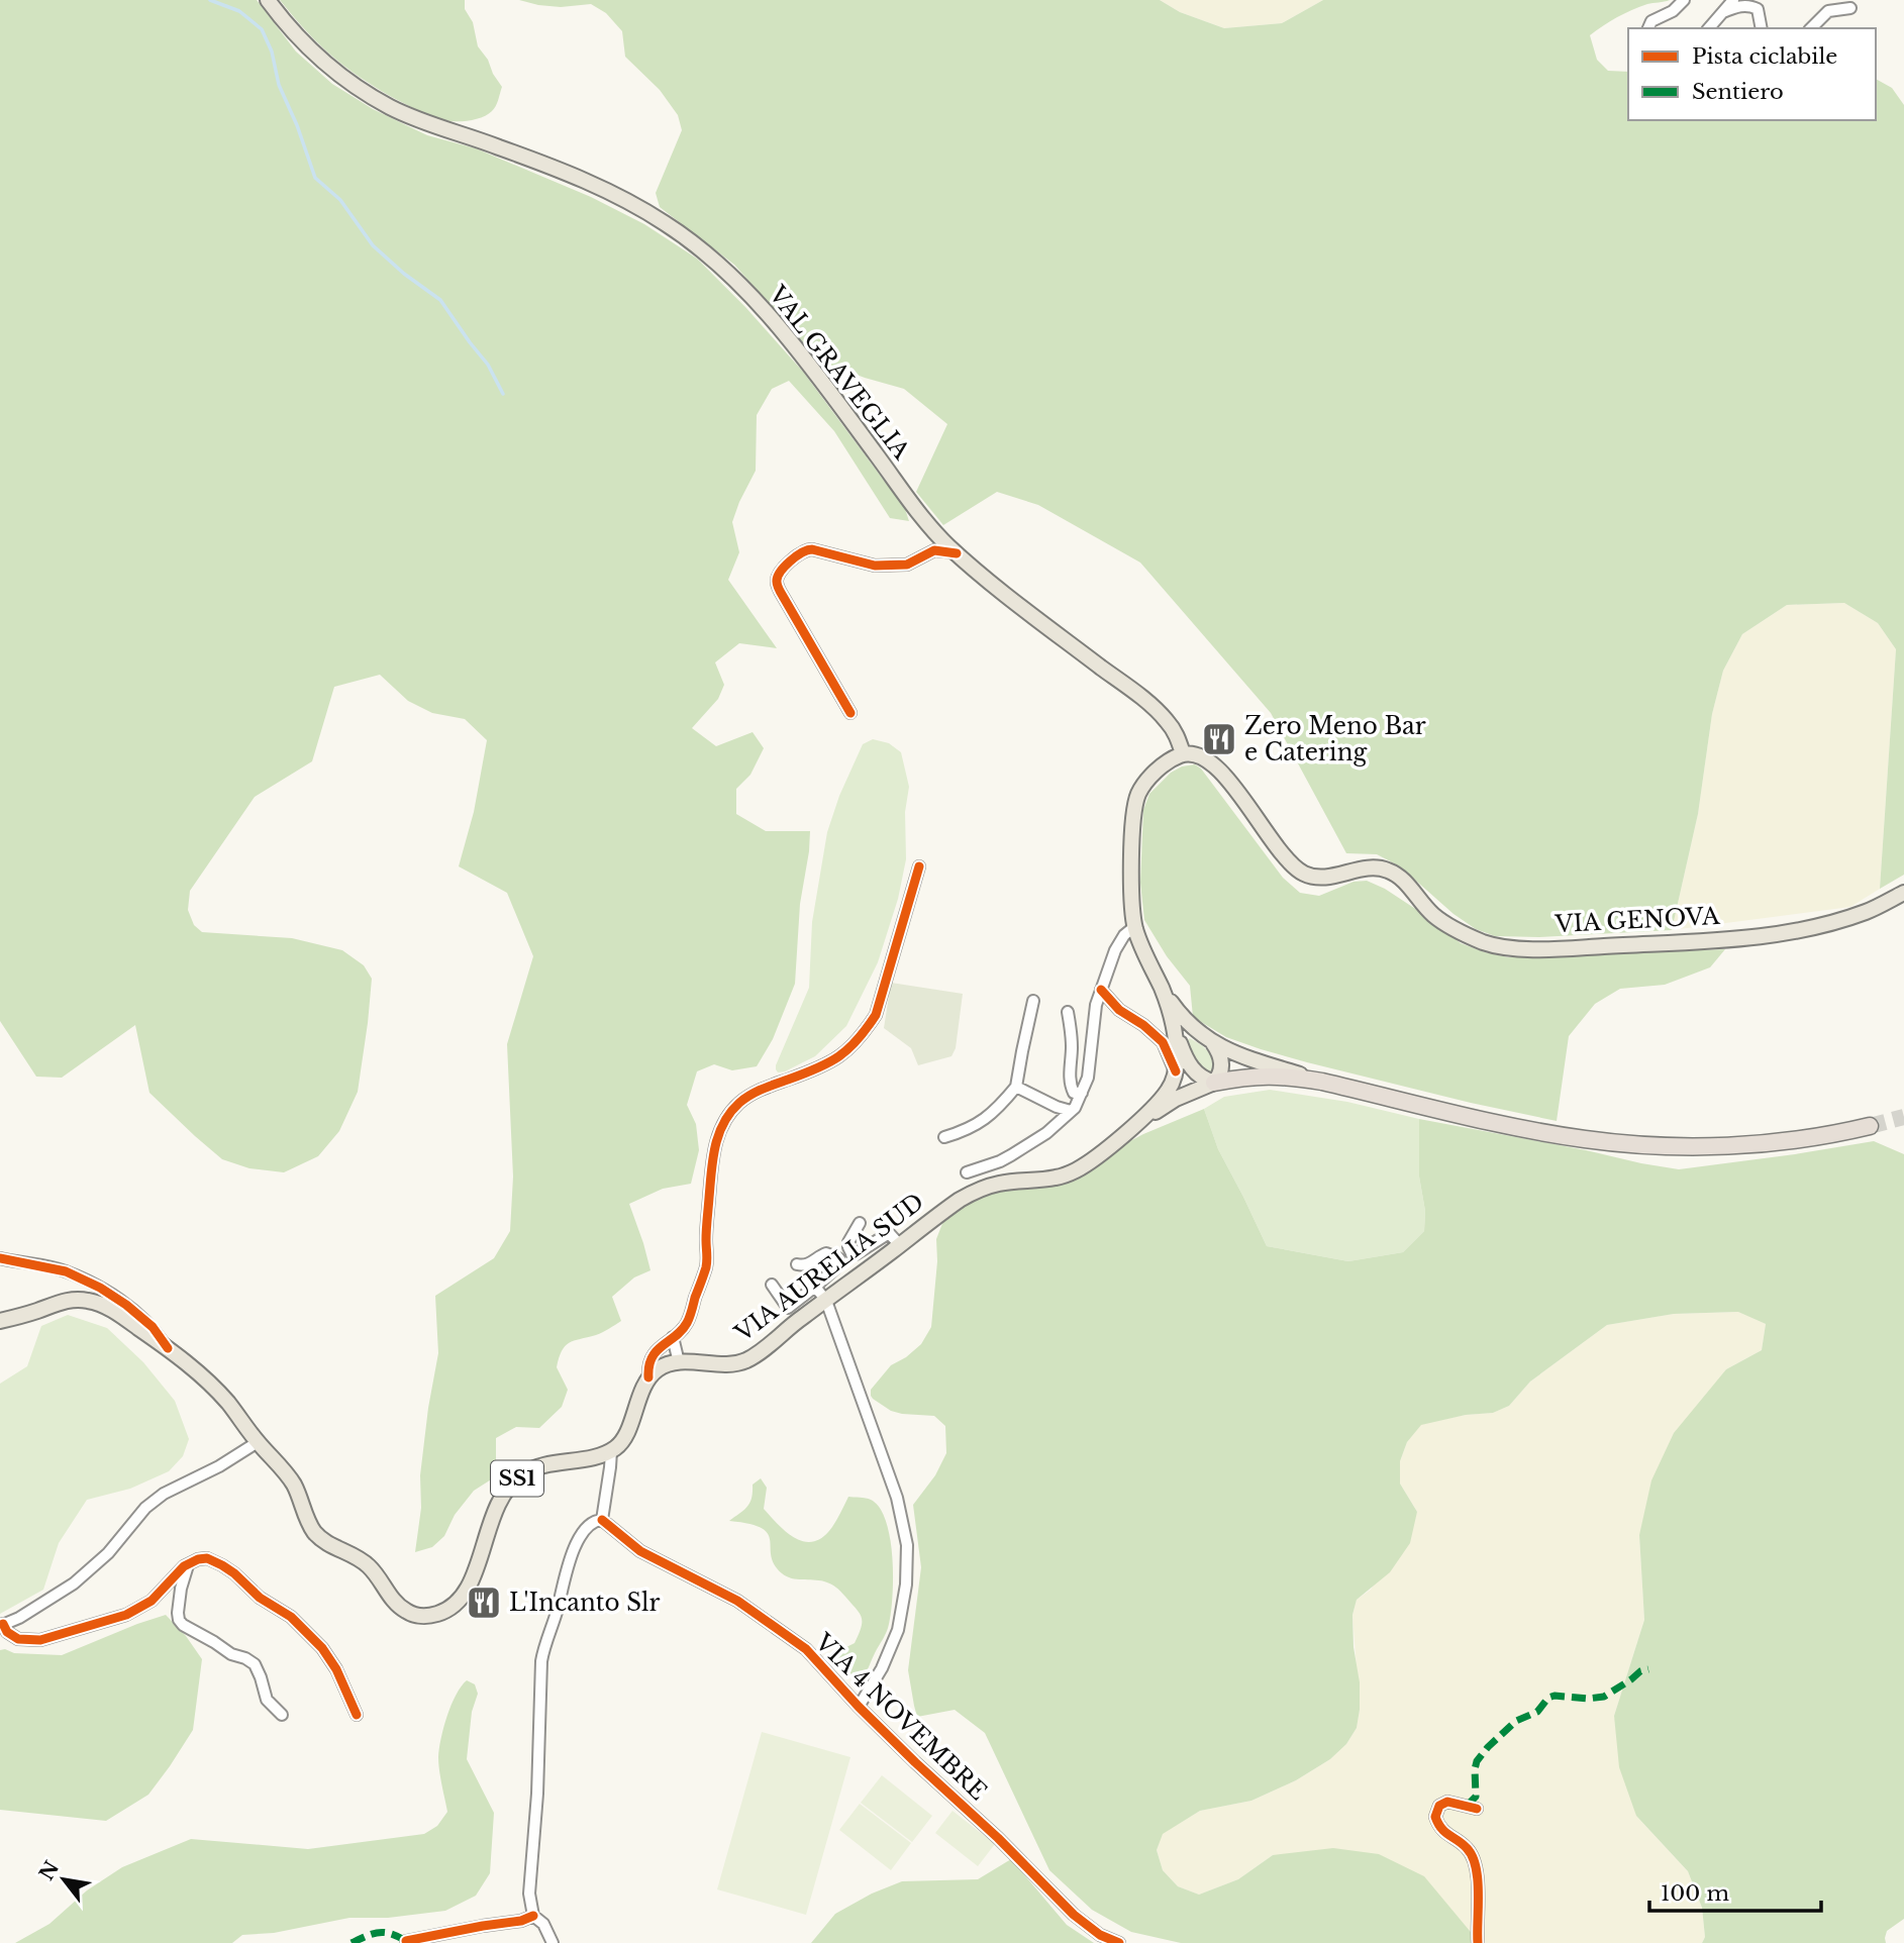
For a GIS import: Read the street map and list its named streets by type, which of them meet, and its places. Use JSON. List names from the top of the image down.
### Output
{
  "streets": {
    "main road": [
      "VAL GRAVEGLIA",
      "VIA GENOVA",
      "VIA AURELIA SUD",
      "SS1"
    ],
    "street": ["VIA 4 NOVEMBRE"]
  },
  "crossings": [
    ["VAL GRAVEGLIA", "VIA GENOVA"],
    ["VAL GRAVEGLIA", "VIA AURELIA SUD"],
    ["VIA GENOVA", "VIA AURELIA SUD"],
    ["VIA AURELIA SUD", "VIA 4 NOVEMBRE"]
  ],
  "places": {
    "restaurant": ["Zero Meno Bar e Catering", "L'Incanto Slr"]
  },
  "legend": ["Pista ciclabile", "Sentiero"],
  "scale_bar": "100 m",
  "north": "top left"
}
